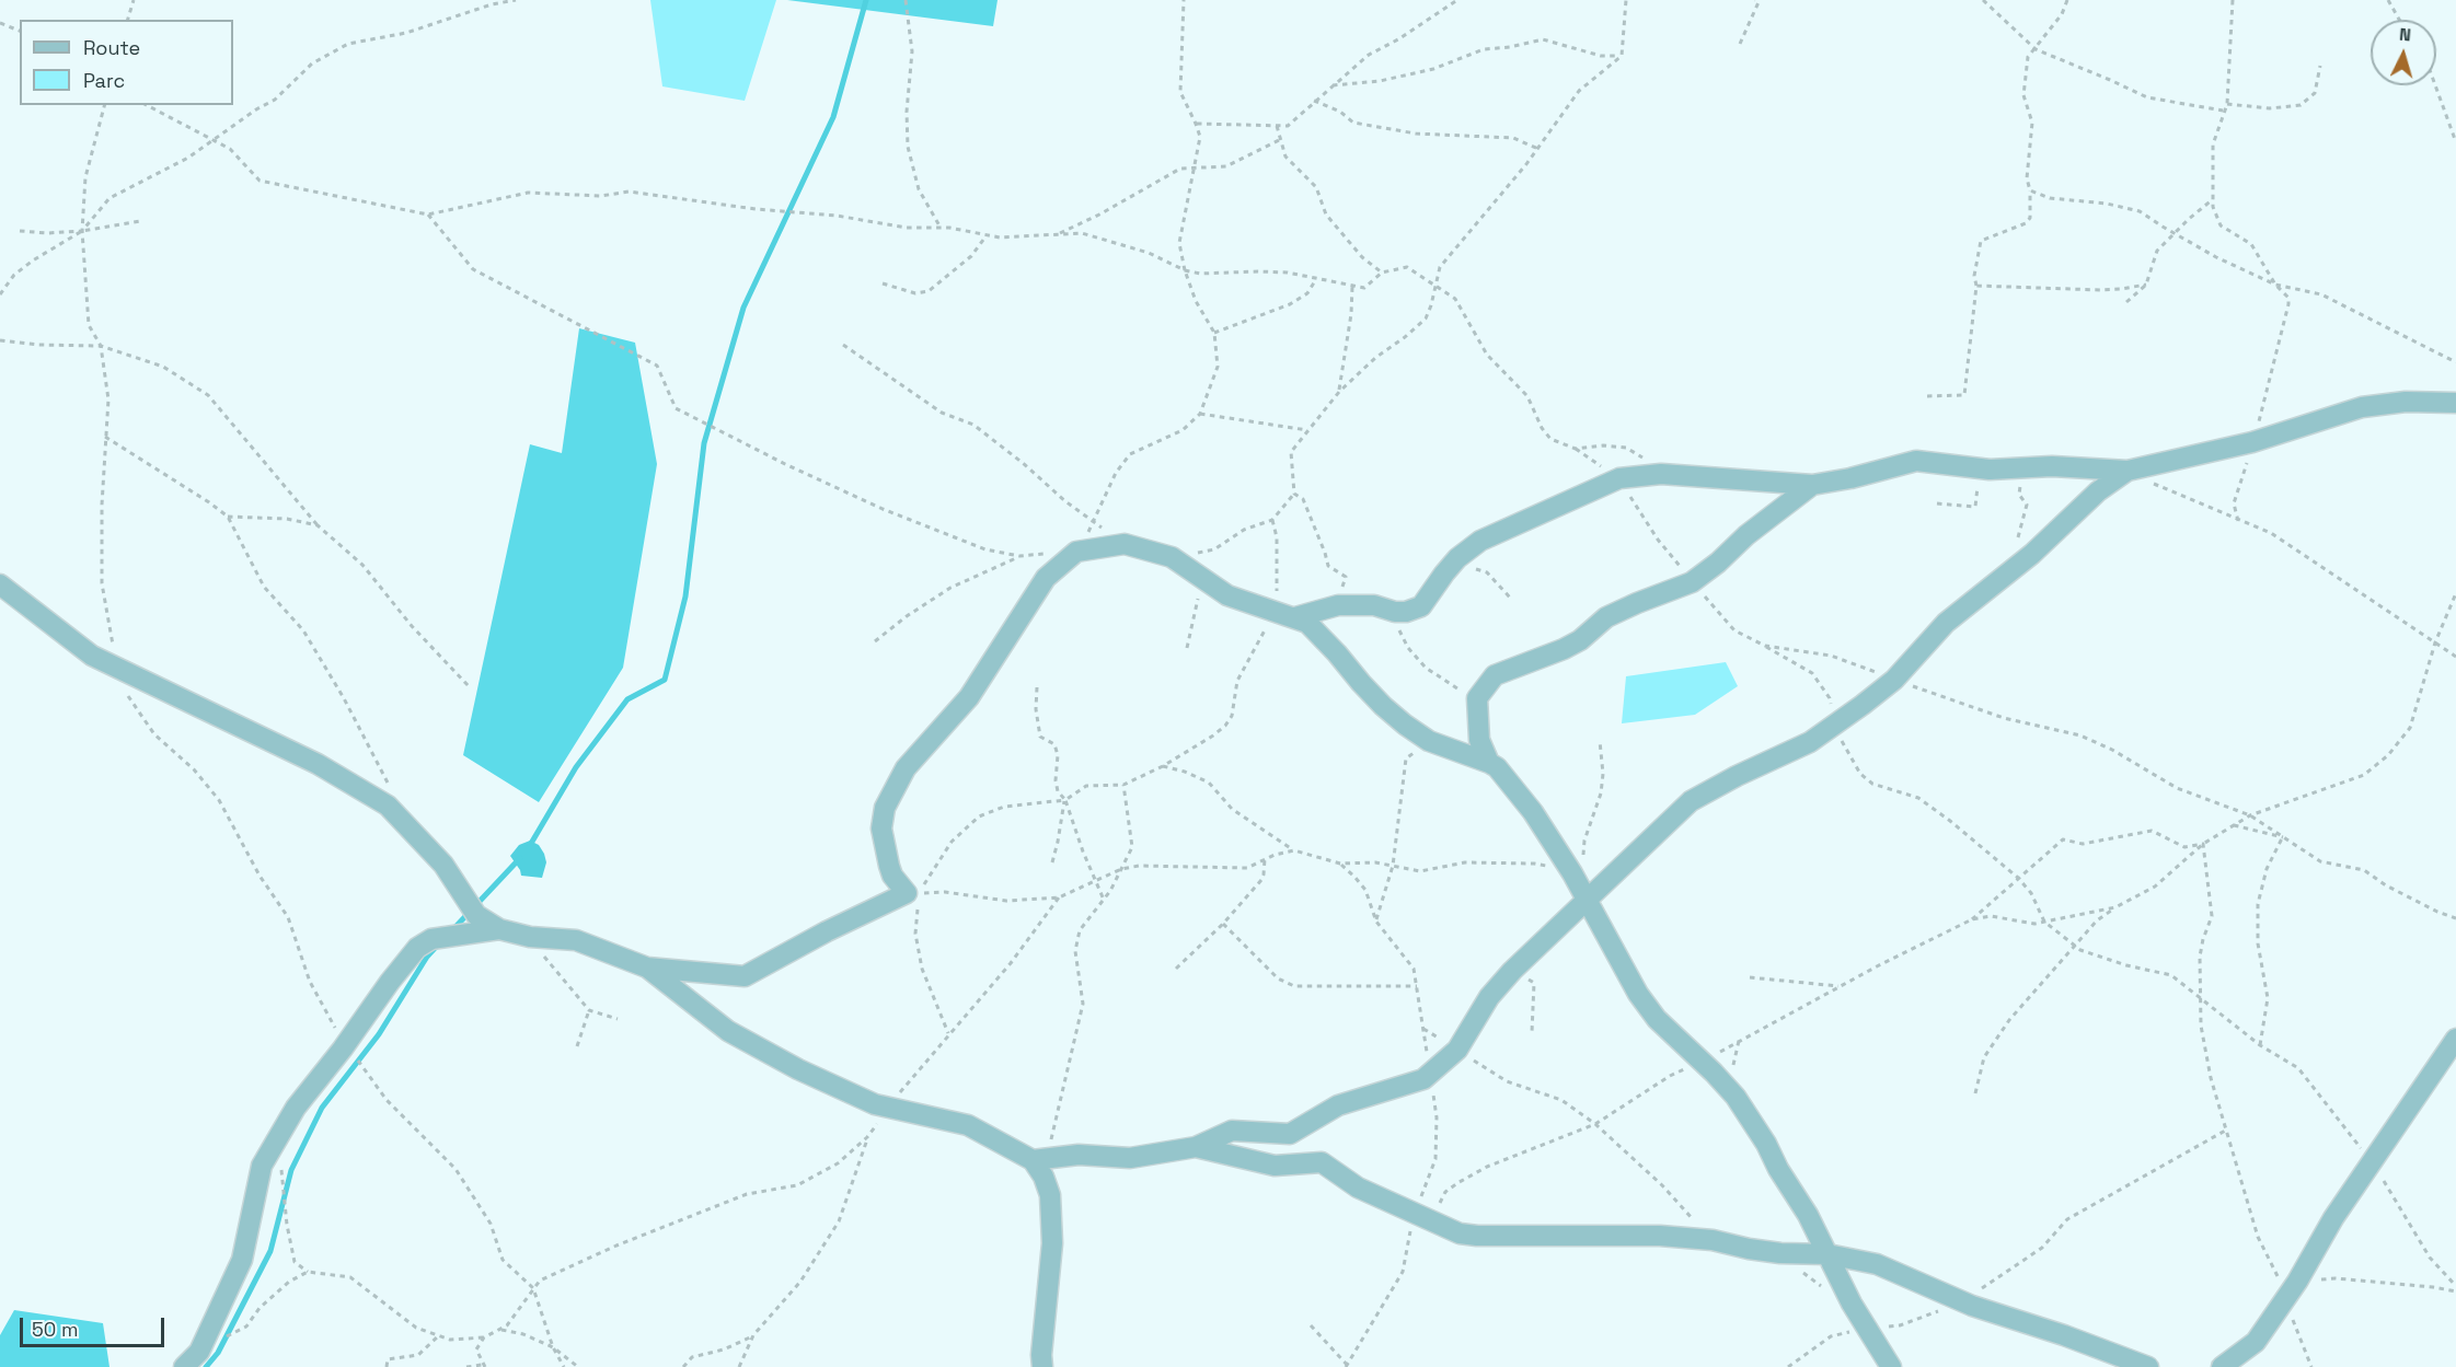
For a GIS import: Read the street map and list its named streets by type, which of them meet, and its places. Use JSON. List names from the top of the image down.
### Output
{
  "legend": ["Route", "Parc"],
  "scale_bar": "50 m",
  "north": "top"
}
